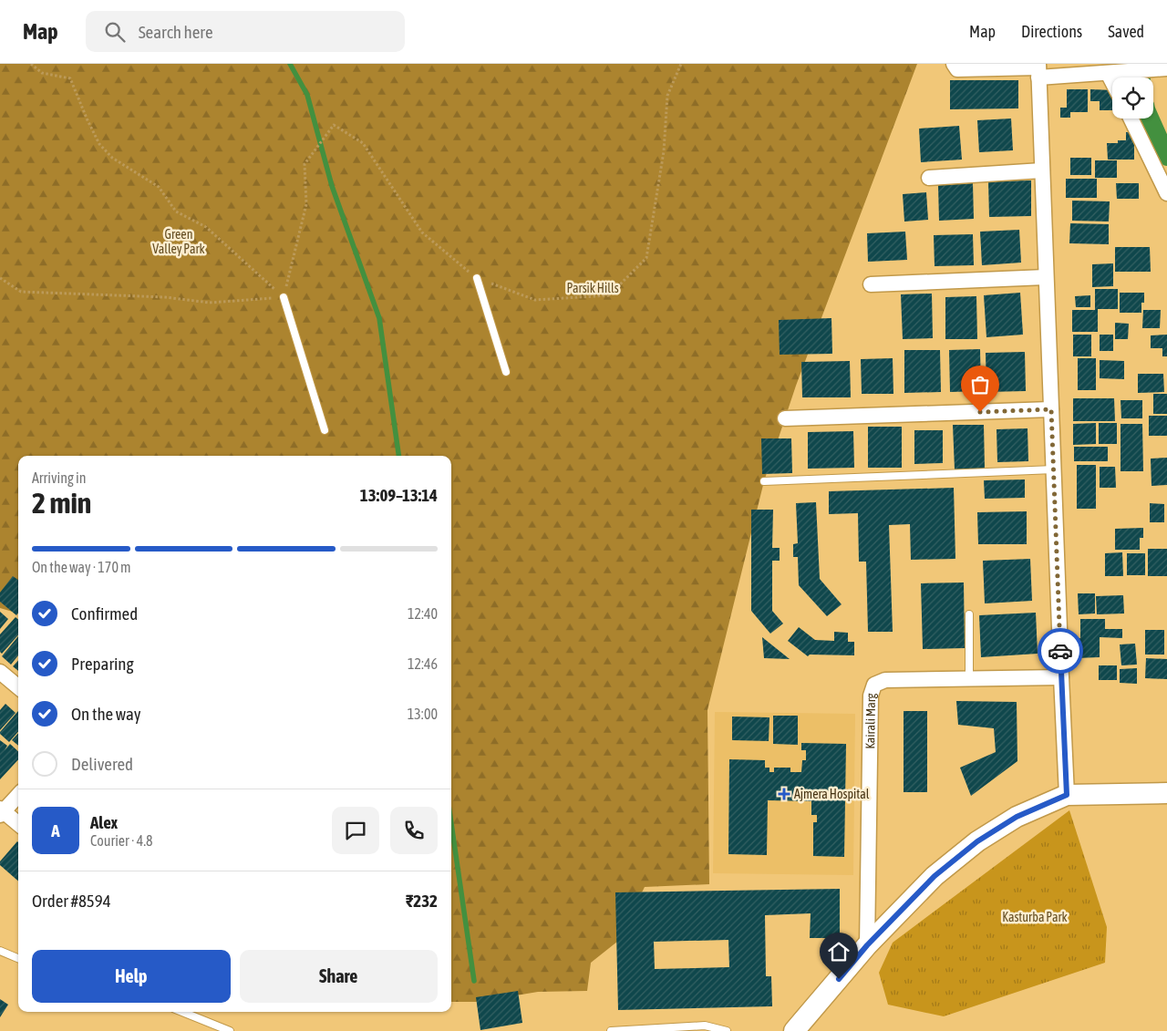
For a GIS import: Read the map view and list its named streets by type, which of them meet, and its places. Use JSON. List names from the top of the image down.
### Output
{
  "streets": {
    "street": ["Kairali Marg"]
  },
  "parks": ["Green Valley Park", "Parsik Hills", "Kasturba Park"],
  "places": {
    "health": ["Ajmera Hospital"]
  },
  "page": {
    "header": "Map",
    "search": "Search here",
    "nav": ["Map", "Directions", "Saved"],
    "heading": ["2 min", "Arriving in", "13:09–13:14"],
    "panel": [
      "Alex",
      "Courier · 4.8",
      "Order #8594",
      "₹232"
    ],
    "bar": "On the way · 170 m",
    "list": [
      ["Confirmed", "12:40"],
      ["Preparing", "12:46"],
      ["On the way", "13:00"],
      "Delivered"
    ],
    "round": "A",
    "buttons": ["Help", "Share"]
  }
}
